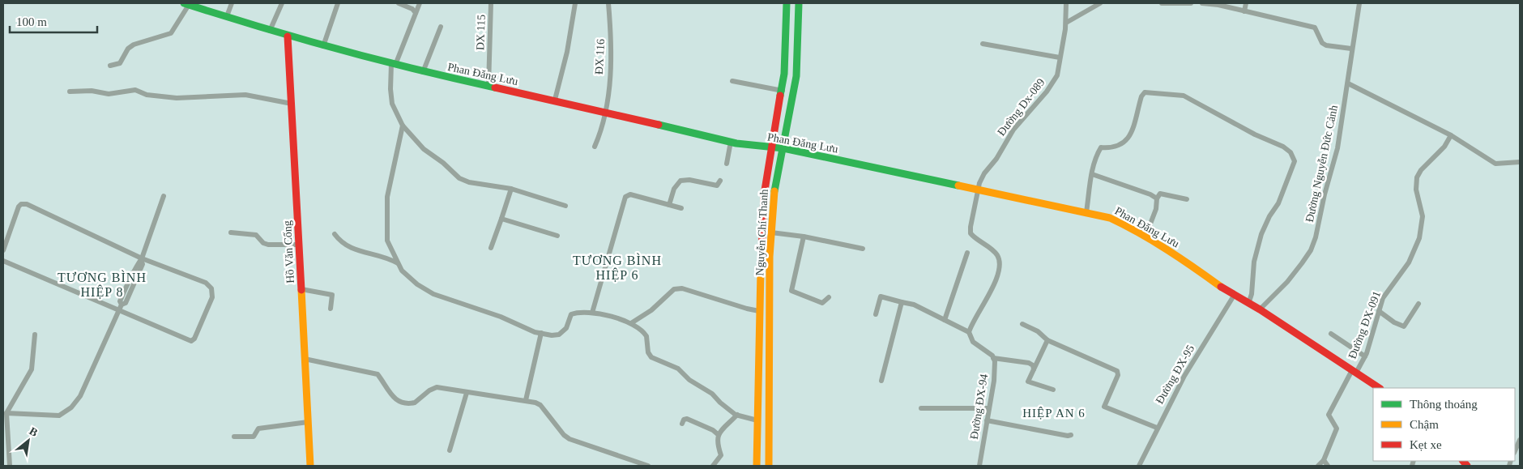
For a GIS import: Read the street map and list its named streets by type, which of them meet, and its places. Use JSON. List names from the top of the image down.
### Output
{
  "streets": {
    "street": [
      "DX 115",
      "ĐX 116",
      "Phan Đăng Lưu",
      "Đường Dx-089",
      "Đường Nguyễn Đức Cảnh",
      "Nguyễn Chí Thanh",
      "Hồ Văn Cống",
      "Đường ĐX-091",
      "Đường ĐX-95",
      "Đường ĐX-94"
    ]
  },
  "crossings": [
    ["DX 115", "Phan Đăng Lưu"],
    ["ĐX 116", "Phan Đăng Lưu"],
    ["Phan Đăng Lưu", "Đường Dx-089"],
    ["Phan Đăng Lưu", "Đường Nguyễn Đức Cảnh"],
    ["Phan Đăng Lưu", "Nguyễn Chí Thanh"],
    ["Phan Đăng Lưu", "Hồ Văn Cống"],
    ["Phan Đăng Lưu", "Đường ĐX-091"],
    ["Phan Đăng Lưu", "Đường ĐX-95"]
  ],
  "districts": ["TƯƠNG BÌNH HIỆP 6", "TƯƠNG BÌNH HIỆP 8", "HIỆP AN 6"],
  "legend": ["Thông thoáng", "Chậm", "Kẹt xe"],
  "scale_bar": "100 m",
  "north": "top right"
}
